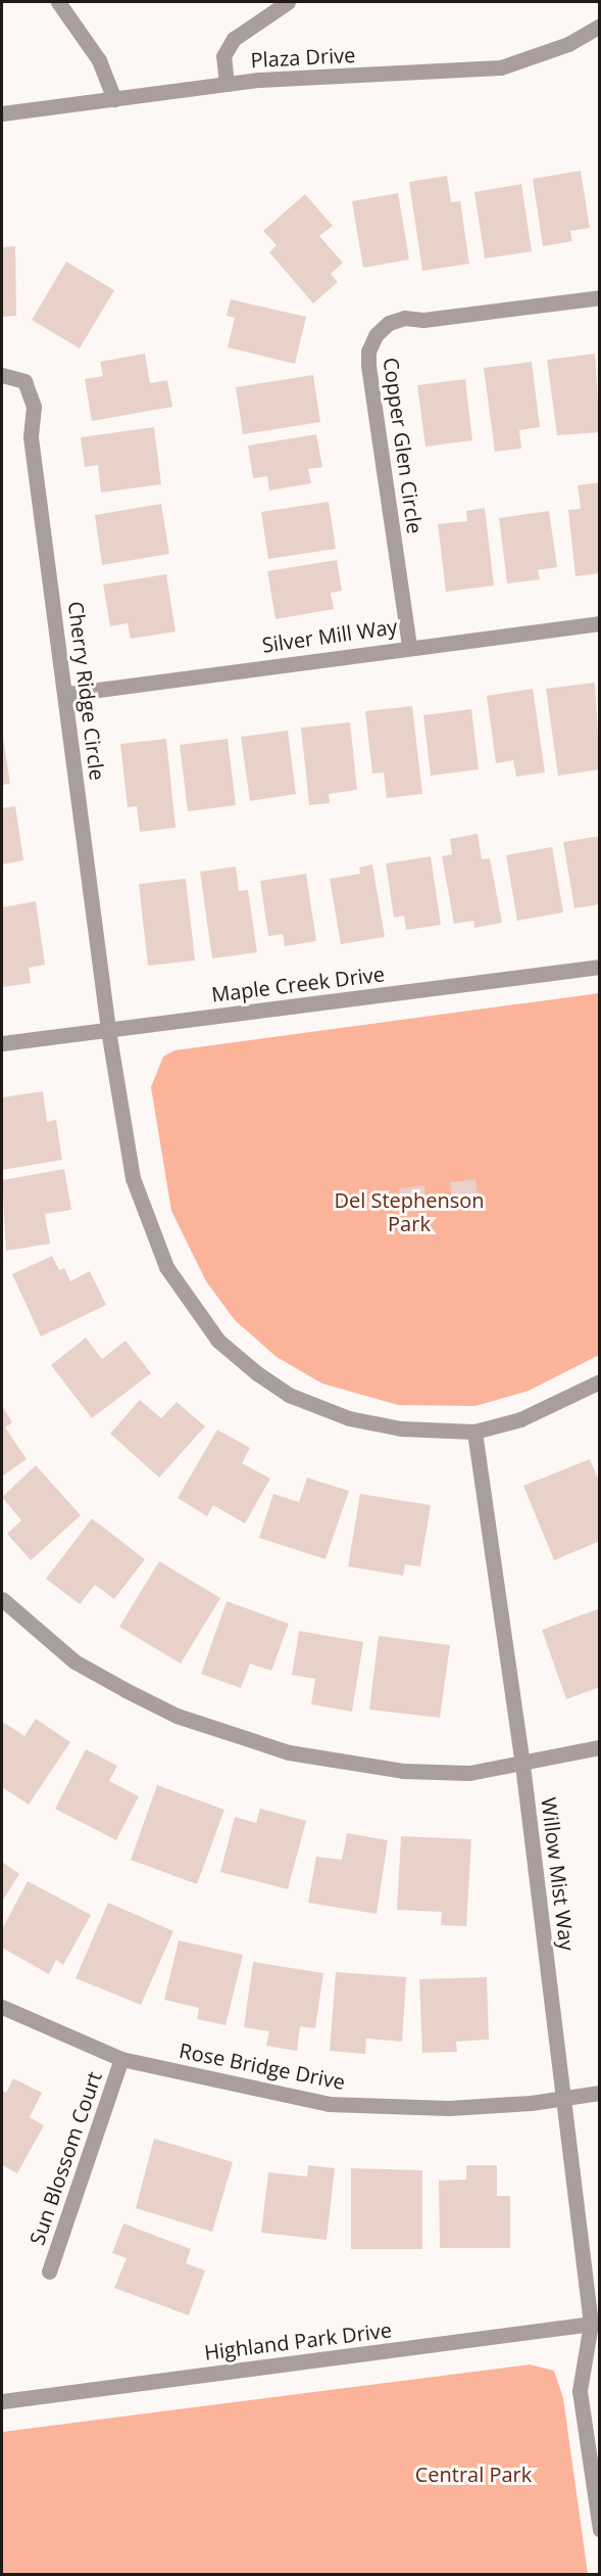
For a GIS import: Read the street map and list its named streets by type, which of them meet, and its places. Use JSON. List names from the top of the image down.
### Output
{
  "streets": {
    "street": [
      "Plaza Drive",
      "Copper Glen Circle",
      "Silver Mill Way",
      "Cherry Ridge Circle",
      "Maple Creek Drive",
      "Willow Mist Way",
      "Rose Bridge Drive",
      "Sun Blossom Court",
      "Highland Park Drive"
    ]
  },
  "crossings": [
    ["Copper Glen Circle", "Silver Mill Way"],
    ["Silver Mill Way", "Cherry Ridge Circle"],
    ["Cherry Ridge Circle", "Maple Creek Drive"],
    ["Cherry Ridge Circle", "Willow Mist Way"],
    ["Willow Mist Way", "Rose Bridge Drive"],
    ["Willow Mist Way", "Highland Park Drive"],
    ["Rose Bridge Drive", "Sun Blossom Court"]
  ],
  "parks": ["Del Stephenson Park", "Central Park"]
}
